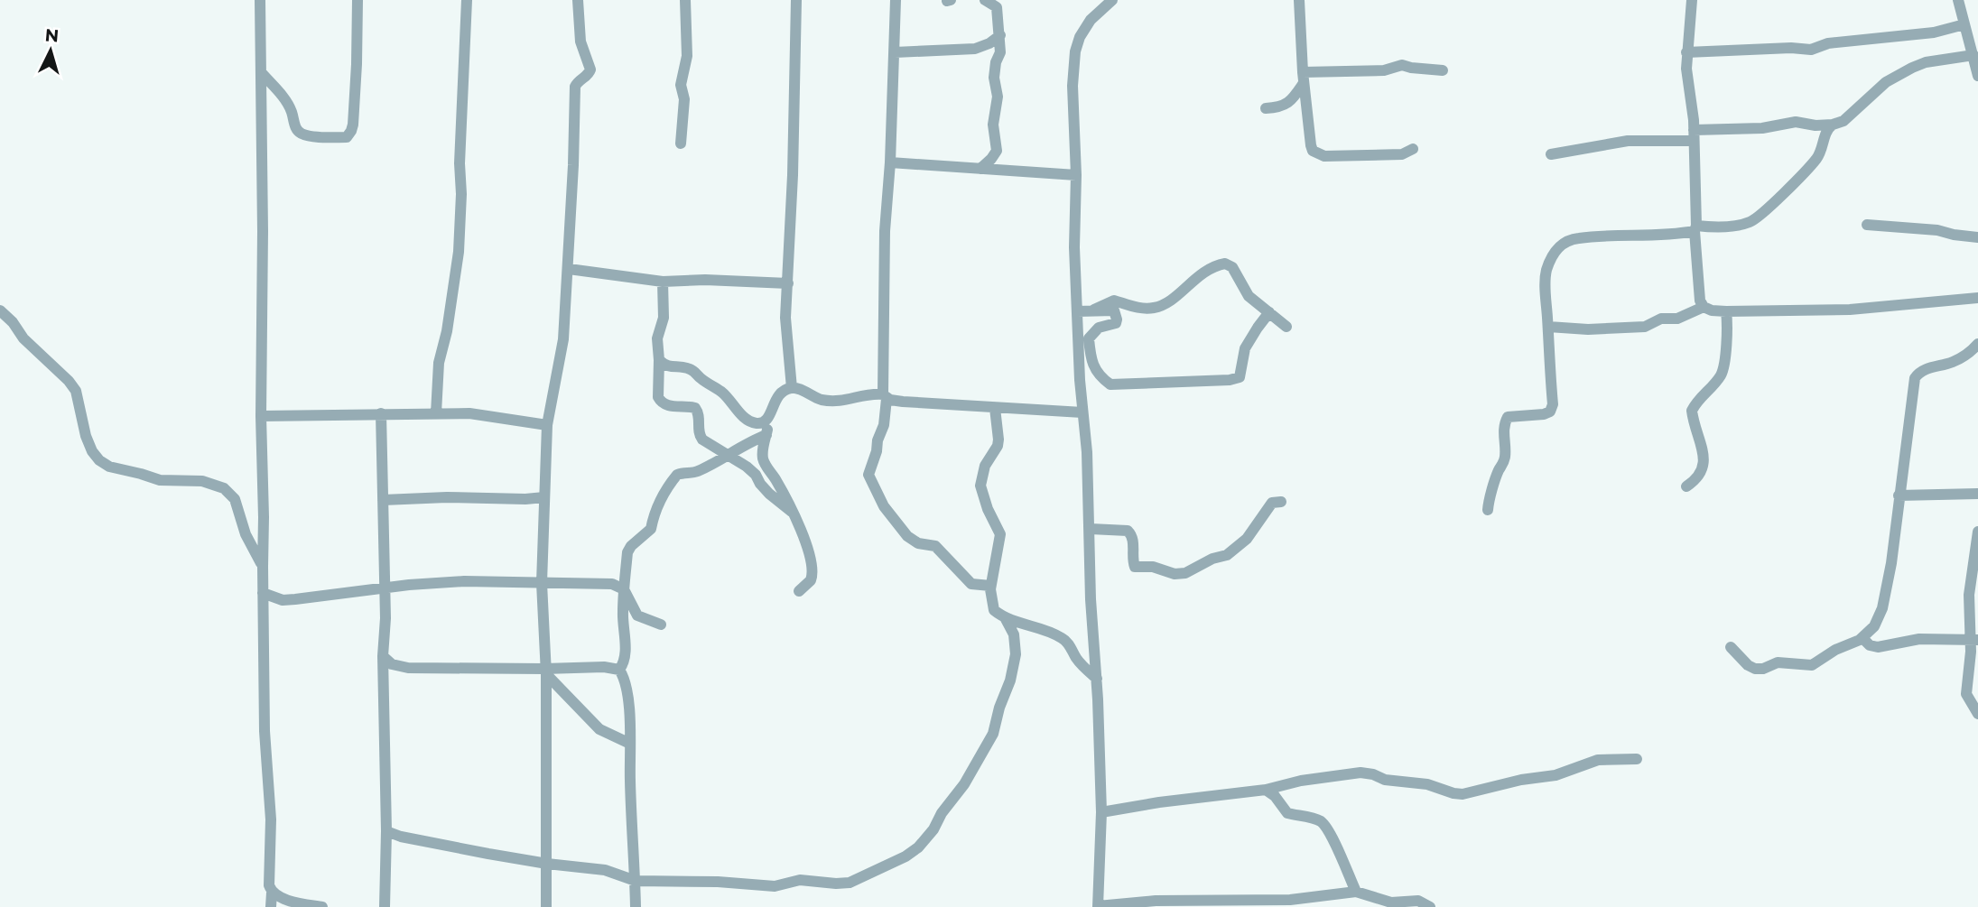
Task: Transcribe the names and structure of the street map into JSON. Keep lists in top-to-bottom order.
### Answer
{
  "north": "top"
}
